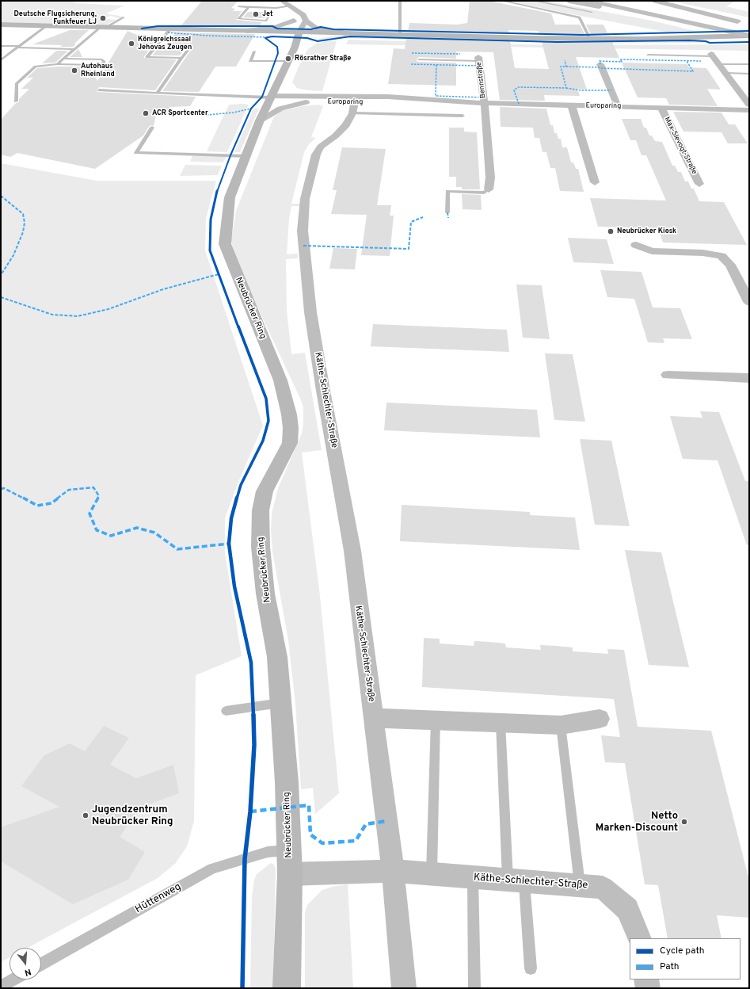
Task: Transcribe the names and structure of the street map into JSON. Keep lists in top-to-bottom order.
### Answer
{
  "streets": {
    "main road": ["Neubrücker Ring"],
    "street": [
      "Bennstraße",
      "Europaring",
      "Max-Slevogt-Straße",
      "Käthe-Schlechter-Straße"
    ],
    "lane": ["Hüttenweg"]
  },
  "crossings": [
    ["Bennstraße", "Europaring"],
    ["Europaring", "Max-Slevogt-Straße"],
    ["Europaring", "Neubrücker Ring"],
    ["Europaring", "Käthe-Schlechter-Straße"],
    ["Neubrücker Ring", "Käthe-Schlechter-Straße"],
    ["Neubrücker Ring", "Hüttenweg"]
  ],
  "places": [
    "Jet",
    "Deutsche Flugsicherung, Funkfeuer LJ",
    "Königreichssaal Jehovas Zeugen",
    "Rösrather Straße",
    "Autohaus Rheinland",
    "ACR Sportcenter",
    "Neubrücker Kiosk",
    "Jugendzentrum Neubrücker Ring",
    "Netto Marken-Discount"
  ],
  "legend": ["Cycle path", "Path"],
  "north": "bottom"
}
